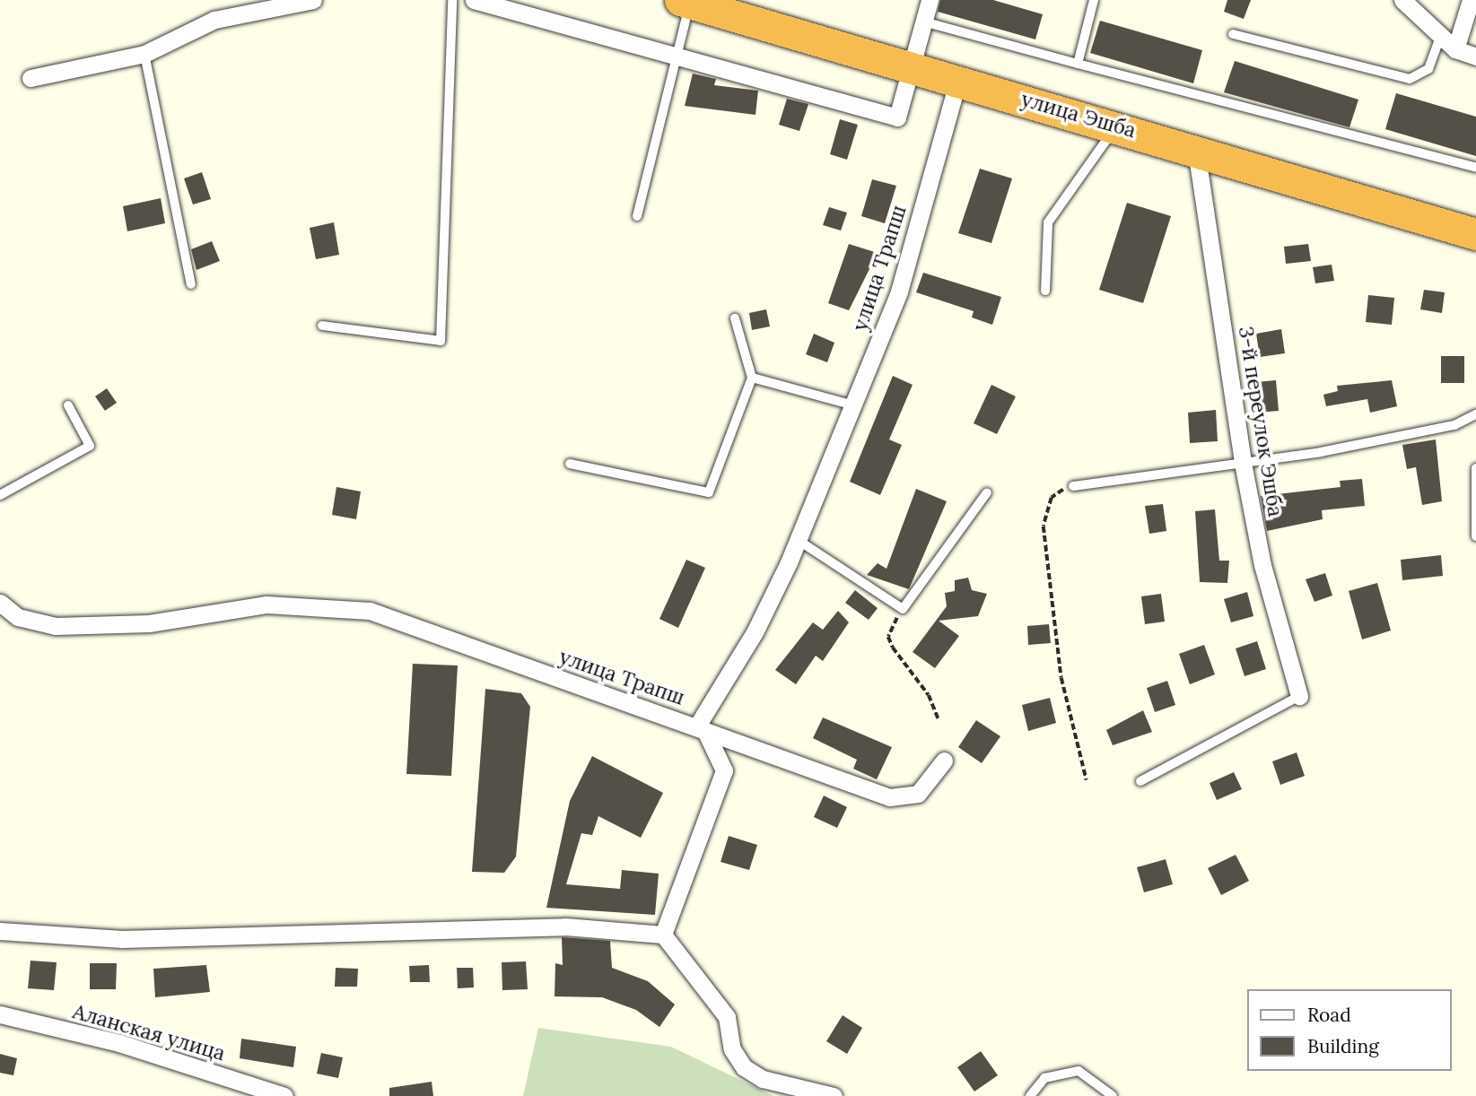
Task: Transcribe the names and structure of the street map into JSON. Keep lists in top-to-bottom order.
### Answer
{
  "streets": {
    "highway": ["улица Эшба"],
    "street": ["улица Трапш", "3-й переулок Эшба", "Аланская улица"]
  },
  "crossings": [
    ["улица Эшба", "улица Трапш"],
    ["улица Эшба", "3-й переулок Эшба"]
  ],
  "legend": ["Road", "Building"]
}
